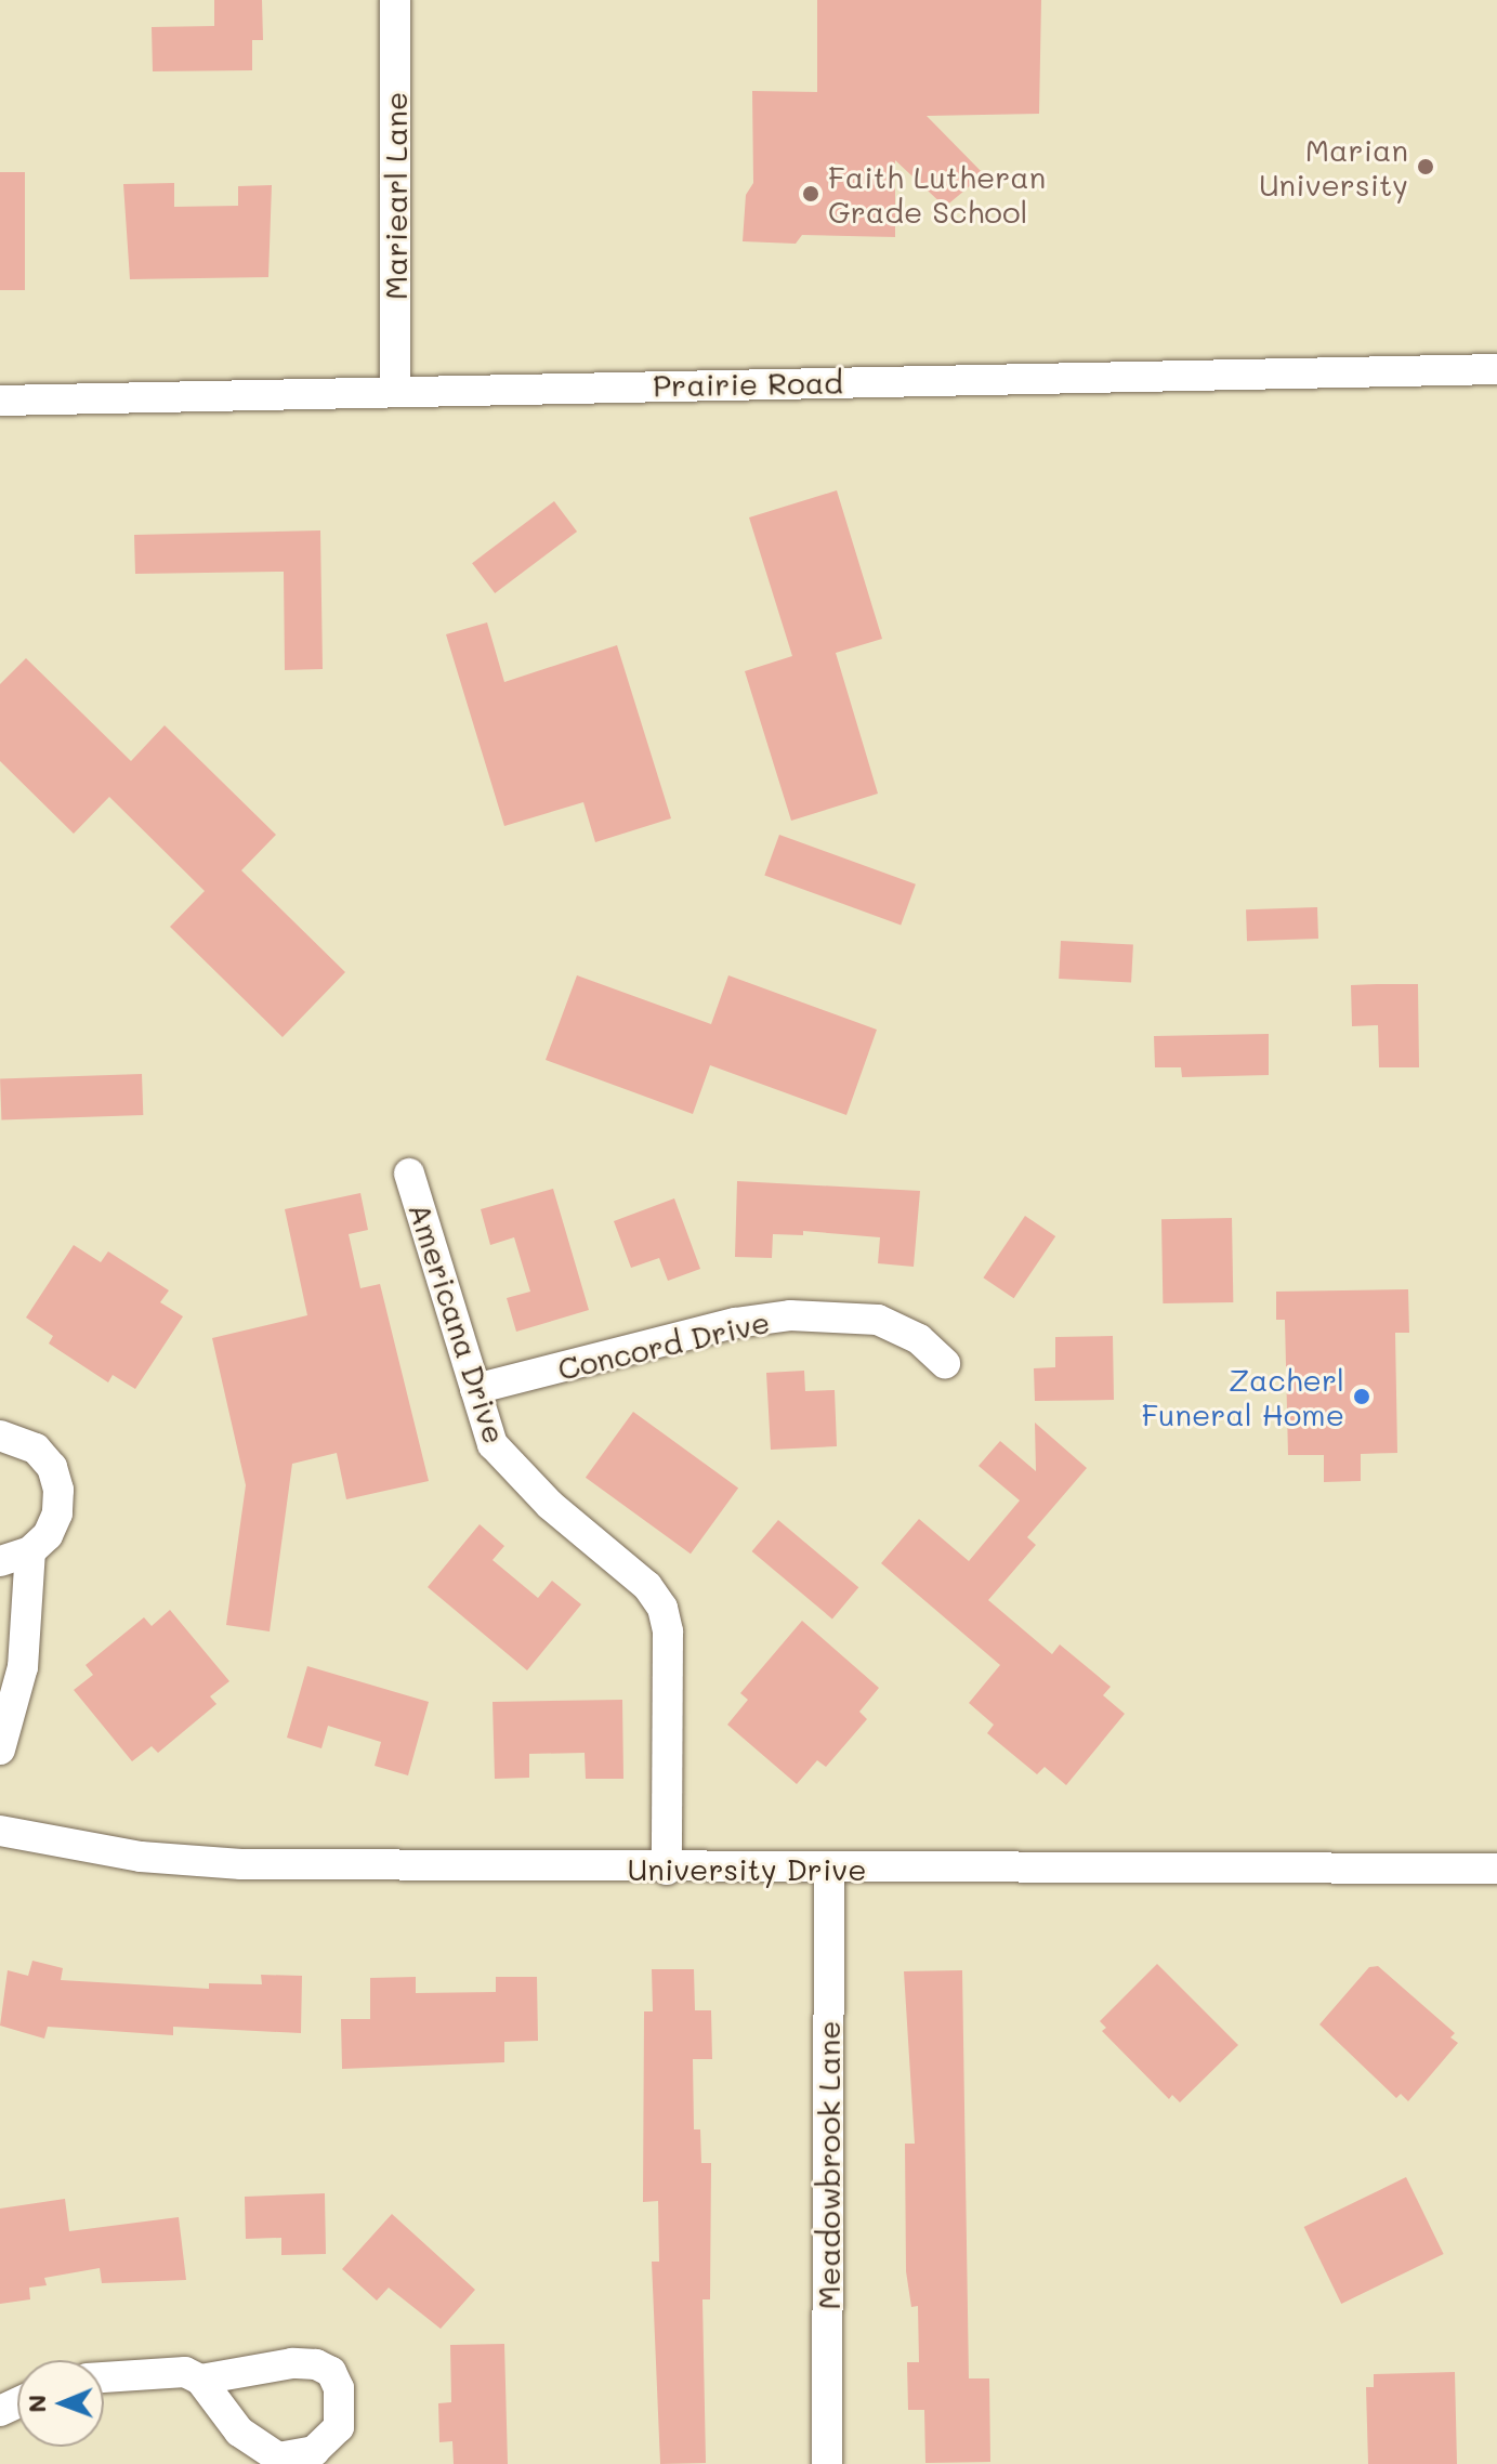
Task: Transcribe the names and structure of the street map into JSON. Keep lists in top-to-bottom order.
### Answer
{
  "streets": {
    "street": [
      "Mariearl Lane",
      "Prairie Road",
      "Americana Drive",
      "Concord Drive",
      "University Drive",
      "Meadowbrook Lane"
    ]
  },
  "crossings": [
    ["Mariearl Lane", "Prairie Road"],
    ["Americana Drive", "Concord Drive"],
    ["Americana Drive", "University Drive"],
    ["University Drive", "Meadowbrook Lane"]
  ],
  "places": ["Marian University", "Faith Lutheran Grade School", "Zacherl Funeral Home"],
  "north": "left"
}
